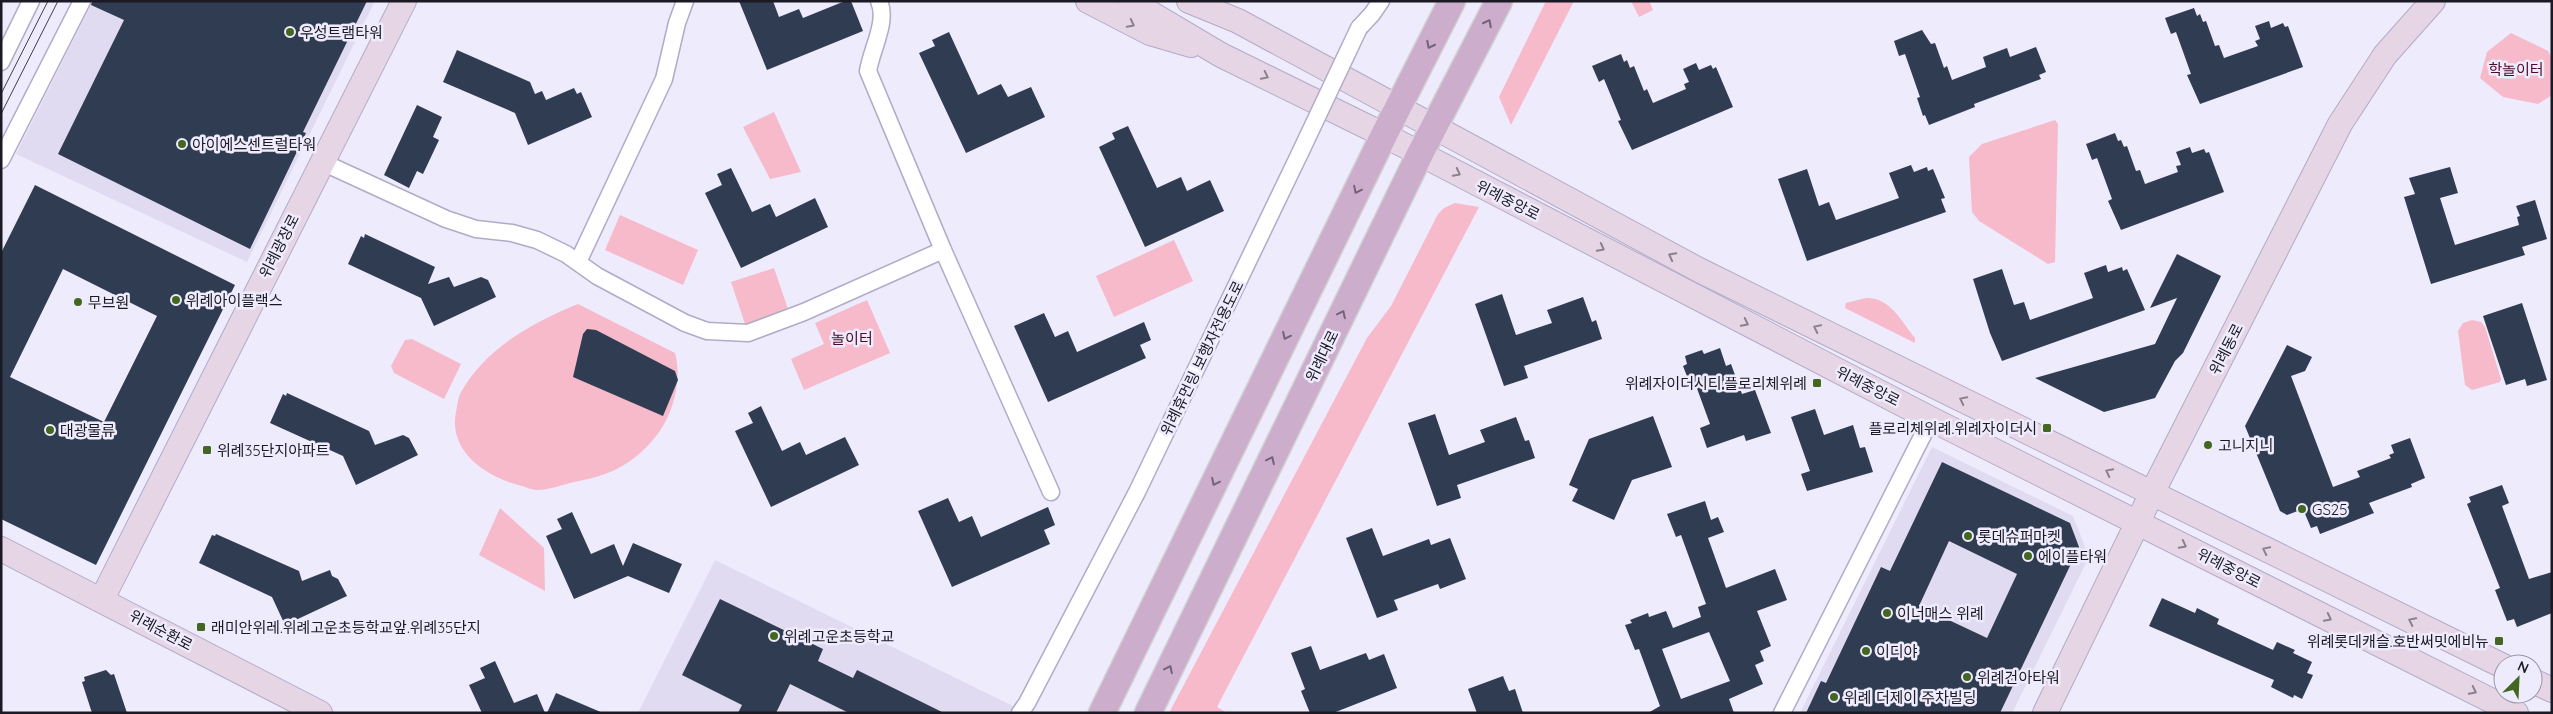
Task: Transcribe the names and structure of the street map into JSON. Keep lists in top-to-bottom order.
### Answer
{
  "streets": {
    "main road": [
      "위례중앙로",
      "위례광장로",
      "위례동로",
      "위례대로",
      "위례순환로"
    ],
    "street": ["위례휴먼링 보행자전용도로"]
  },
  "crossings": [
    ["위례중앙로", "위례동로"],
    ["위례중앙로", "위례대로"],
    ["위례광장로", "위례순환로"]
  ],
  "parks": ["학놀이터", "놀이터"],
  "places": {
    "other": [
      "우성트램타워",
      "아이에스센트럴타워",
      "위례아이플랙스",
      "무브원",
      "대광물류",
      "고니지니",
      "GS25",
      "롯데슈퍼마켓",
      "에이플타워",
      "이너매스 위례",
      "위례고운초등학교",
      "이디야",
      "위례건아타워",
      "위례 더제이 주차빌딩"
    ],
    "transit": [
      "위례자이더시티.플로리체위례",
      "플로리체위례.위례자이더시",
      "위례35단지아파트",
      "래미안위레.위례고운초등학교앞.위례35단지",
      "위례롯데캐슬.호반써밋에비뉴"
    ]
  },
  "north": "top right"
}
